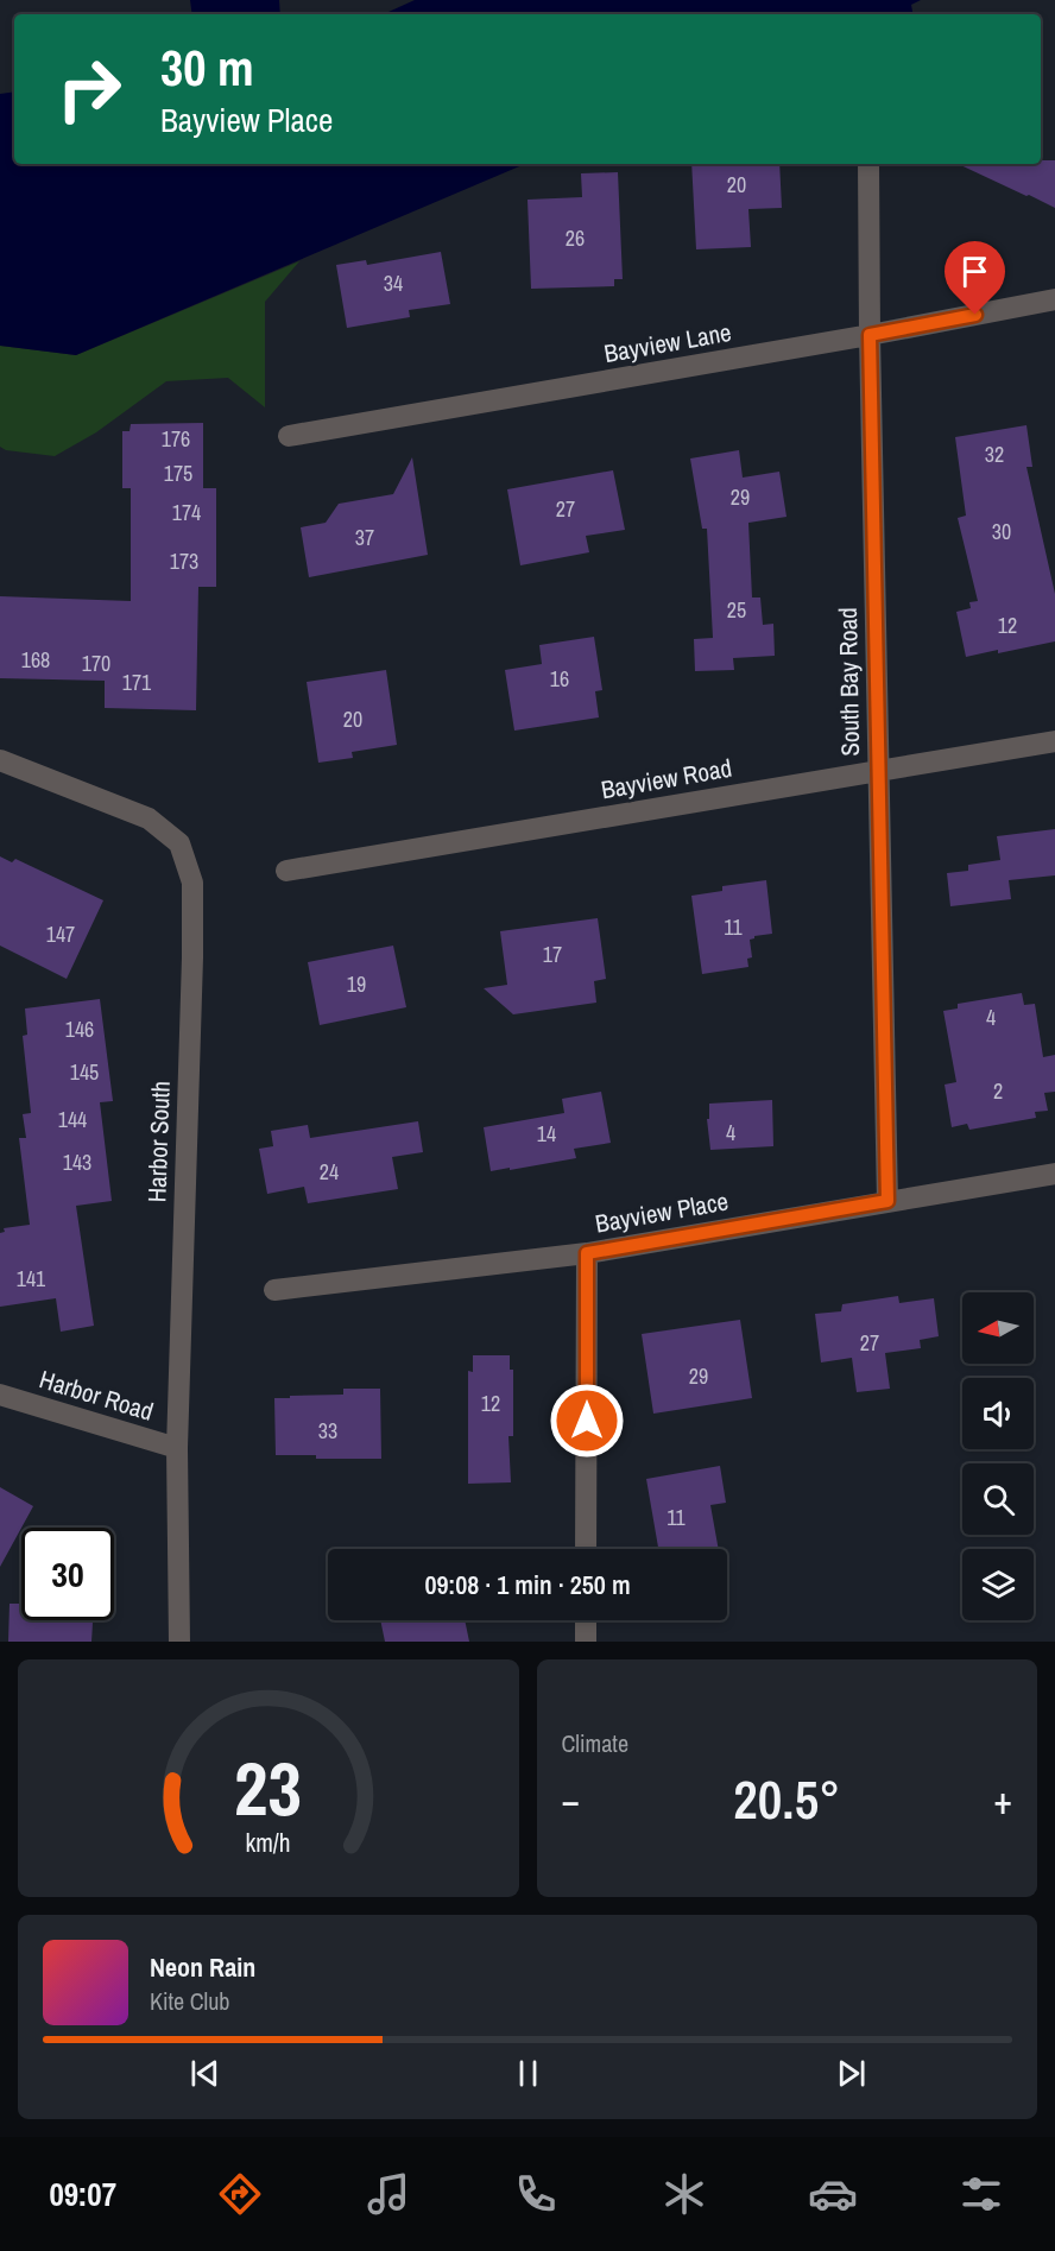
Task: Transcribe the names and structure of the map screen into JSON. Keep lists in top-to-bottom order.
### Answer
{
  "streets": {
    "street": [
      "Bayview Lane",
      "South Bay Road",
      "Bayview Road",
      "Harbor South",
      "Bayview Place",
      "Harbor Road"
    ]
  },
  "crossings": [
    ["Bayview Lane", "South Bay Road"],
    ["South Bay Road", "Bayview Road"],
    ["South Bay Road", "Bayview Place"],
    ["Harbor South", "Harbor Road"]
  ],
  "house_numbers": [
    "20",
    "26",
    "34",
    "176",
    "32",
    "175",
    "29",
    "27",
    "174",
    "30",
    "37",
    "173",
    "25",
    "12",
    "168",
    "170",
    "16",
    "171",
    "20",
    "11",
    "147",
    "17",
    "19",
    "4",
    "146",
    "145",
    "2",
    "144",
    "4",
    "14",
    "143",
    "24",
    "141",
    "27",
    "29",
    "12",
    "33",
    "11"
  ],
  "north": "left",
  "page": {
    "turn": ["30 m", "Bayview Place"],
    "limit": "30",
    "trip": "09:08 · 1 min · 250 m",
    "tile": "Climate",
    "heat": ["−", "20.5°", "+"],
    "song": ["Neon Rain", "Kite Club"],
    "tabs": "09:07",
    "gauge": ["23", "km/h"]
  }
}
